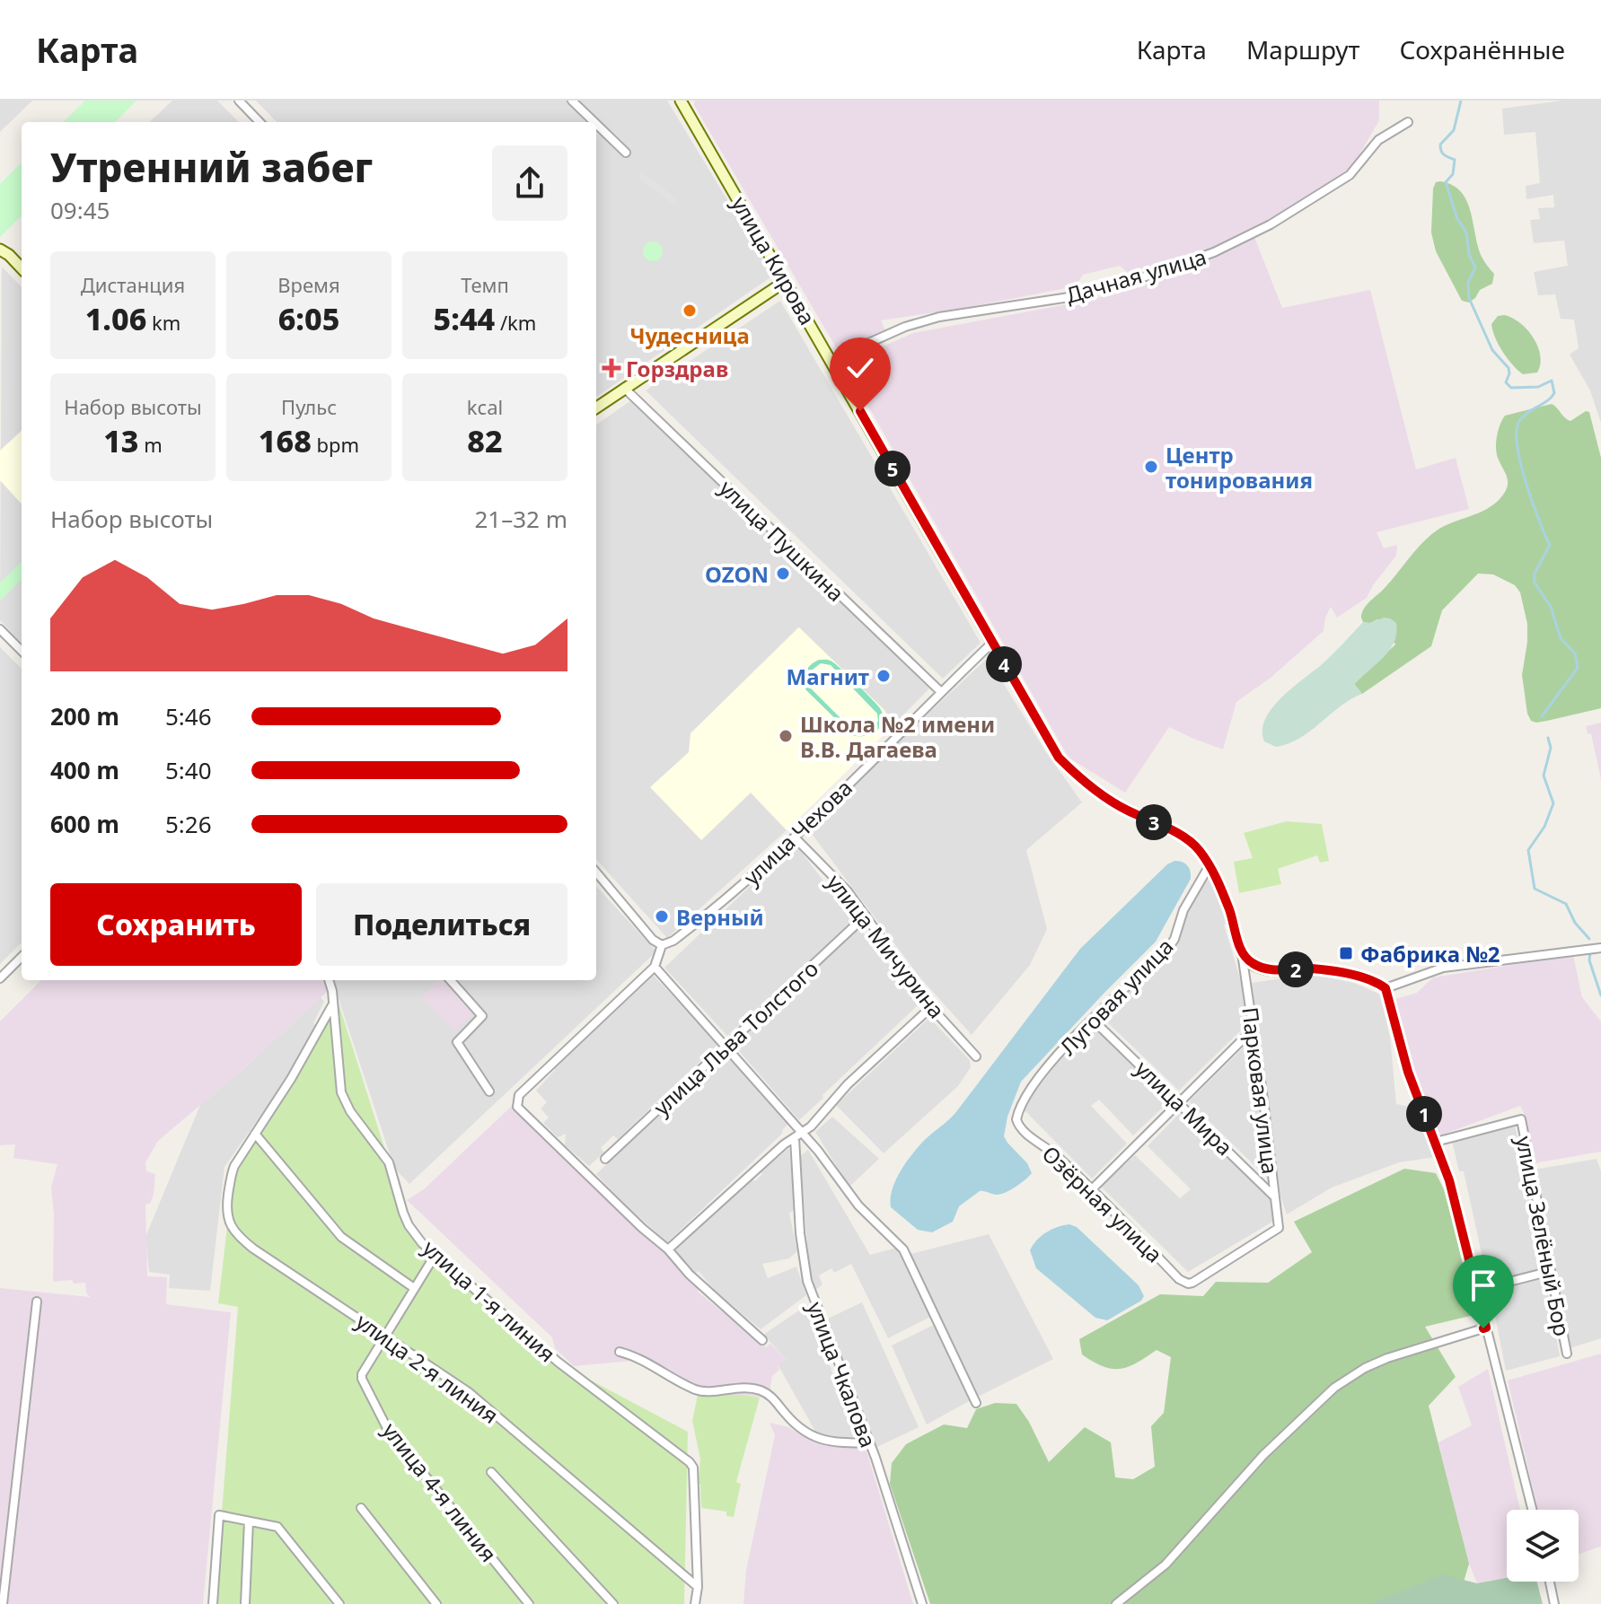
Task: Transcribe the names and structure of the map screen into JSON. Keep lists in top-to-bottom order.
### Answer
{
  "streets": {
    "street": [
      "улица Кирова",
      "Дачная улица",
      "улица Пушкина",
      "улица Чехова",
      "улица Мичурина",
      "Луговая улица",
      "улица Льва Толстого",
      "Парковая улица",
      "улица Мира",
      "Озёрная улица",
      "улица Зелёный Бор",
      "улица 1-я линия",
      "улица 2-я линия",
      "улица Чкалова",
      "улица 4-я линия"
    ]
  },
  "crossings": [
    ["улица Кирова", "Дачная улица"],
    ["улица Кирова", "улица Чехова"],
    ["улица Кирова", "Парковая улица"],
    ["улица Пушкина", "улица Чехова"],
    ["улица Чехова", "улица Мичурина"],
    ["улица Мичурина", "улица Льва Толстого"],
    ["Луговая улица", "Парковая улица"],
    ["Луговая улица", "улица Мира"],
    ["Луговая улица", "Озёрная улица"],
    ["Парковая улица", "улица Мира"],
    ["Парковая улица", "Озёрная улица"],
    ["улица 1-я линия", "улица 2-я линия"],
    ["улица 2-я линия", "улица 4-я линия"]
  ],
  "places": {
    "other": [
      "Чудесница",
      "Центр тонирования",
      "OZON",
      "Магнит",
      "Школа №2 имени В.В. Дагаева",
      "Верный"
    ],
    "health": ["Горздрав"],
    "transit": ["Фабрика №2"]
  },
  "page": {
    "header": "Карта",
    "nav": ["Карта", "Маршрут", "Сохранённые"],
    "heading": ["Утренний забег", "09:45"],
    "stats": [
      ["Дистанция", "1.06 km"],
      ["Время", "6:05"],
      ["Темп", "5:44 /km"],
      ["Набор высоты", "13 m"],
      ["Пульс", "168 bpm"],
      ["kcal", "82"]
    ],
    "pins": [
      "5",
      "4",
      "3",
      "2",
      "1"
    ],
    "chart": ["Набор высоты", "21–32 m"],
    "list": [
      {
        "name": "200 m",
        "note": "5:46"
      },
      {
        "name": "400 m",
        "note": "5:40"
      },
      {
        "name": "600 m",
        "note": "5:26"
      }
    ],
    "buttons": ["Сохранить", "Поделиться"]
  }
}
